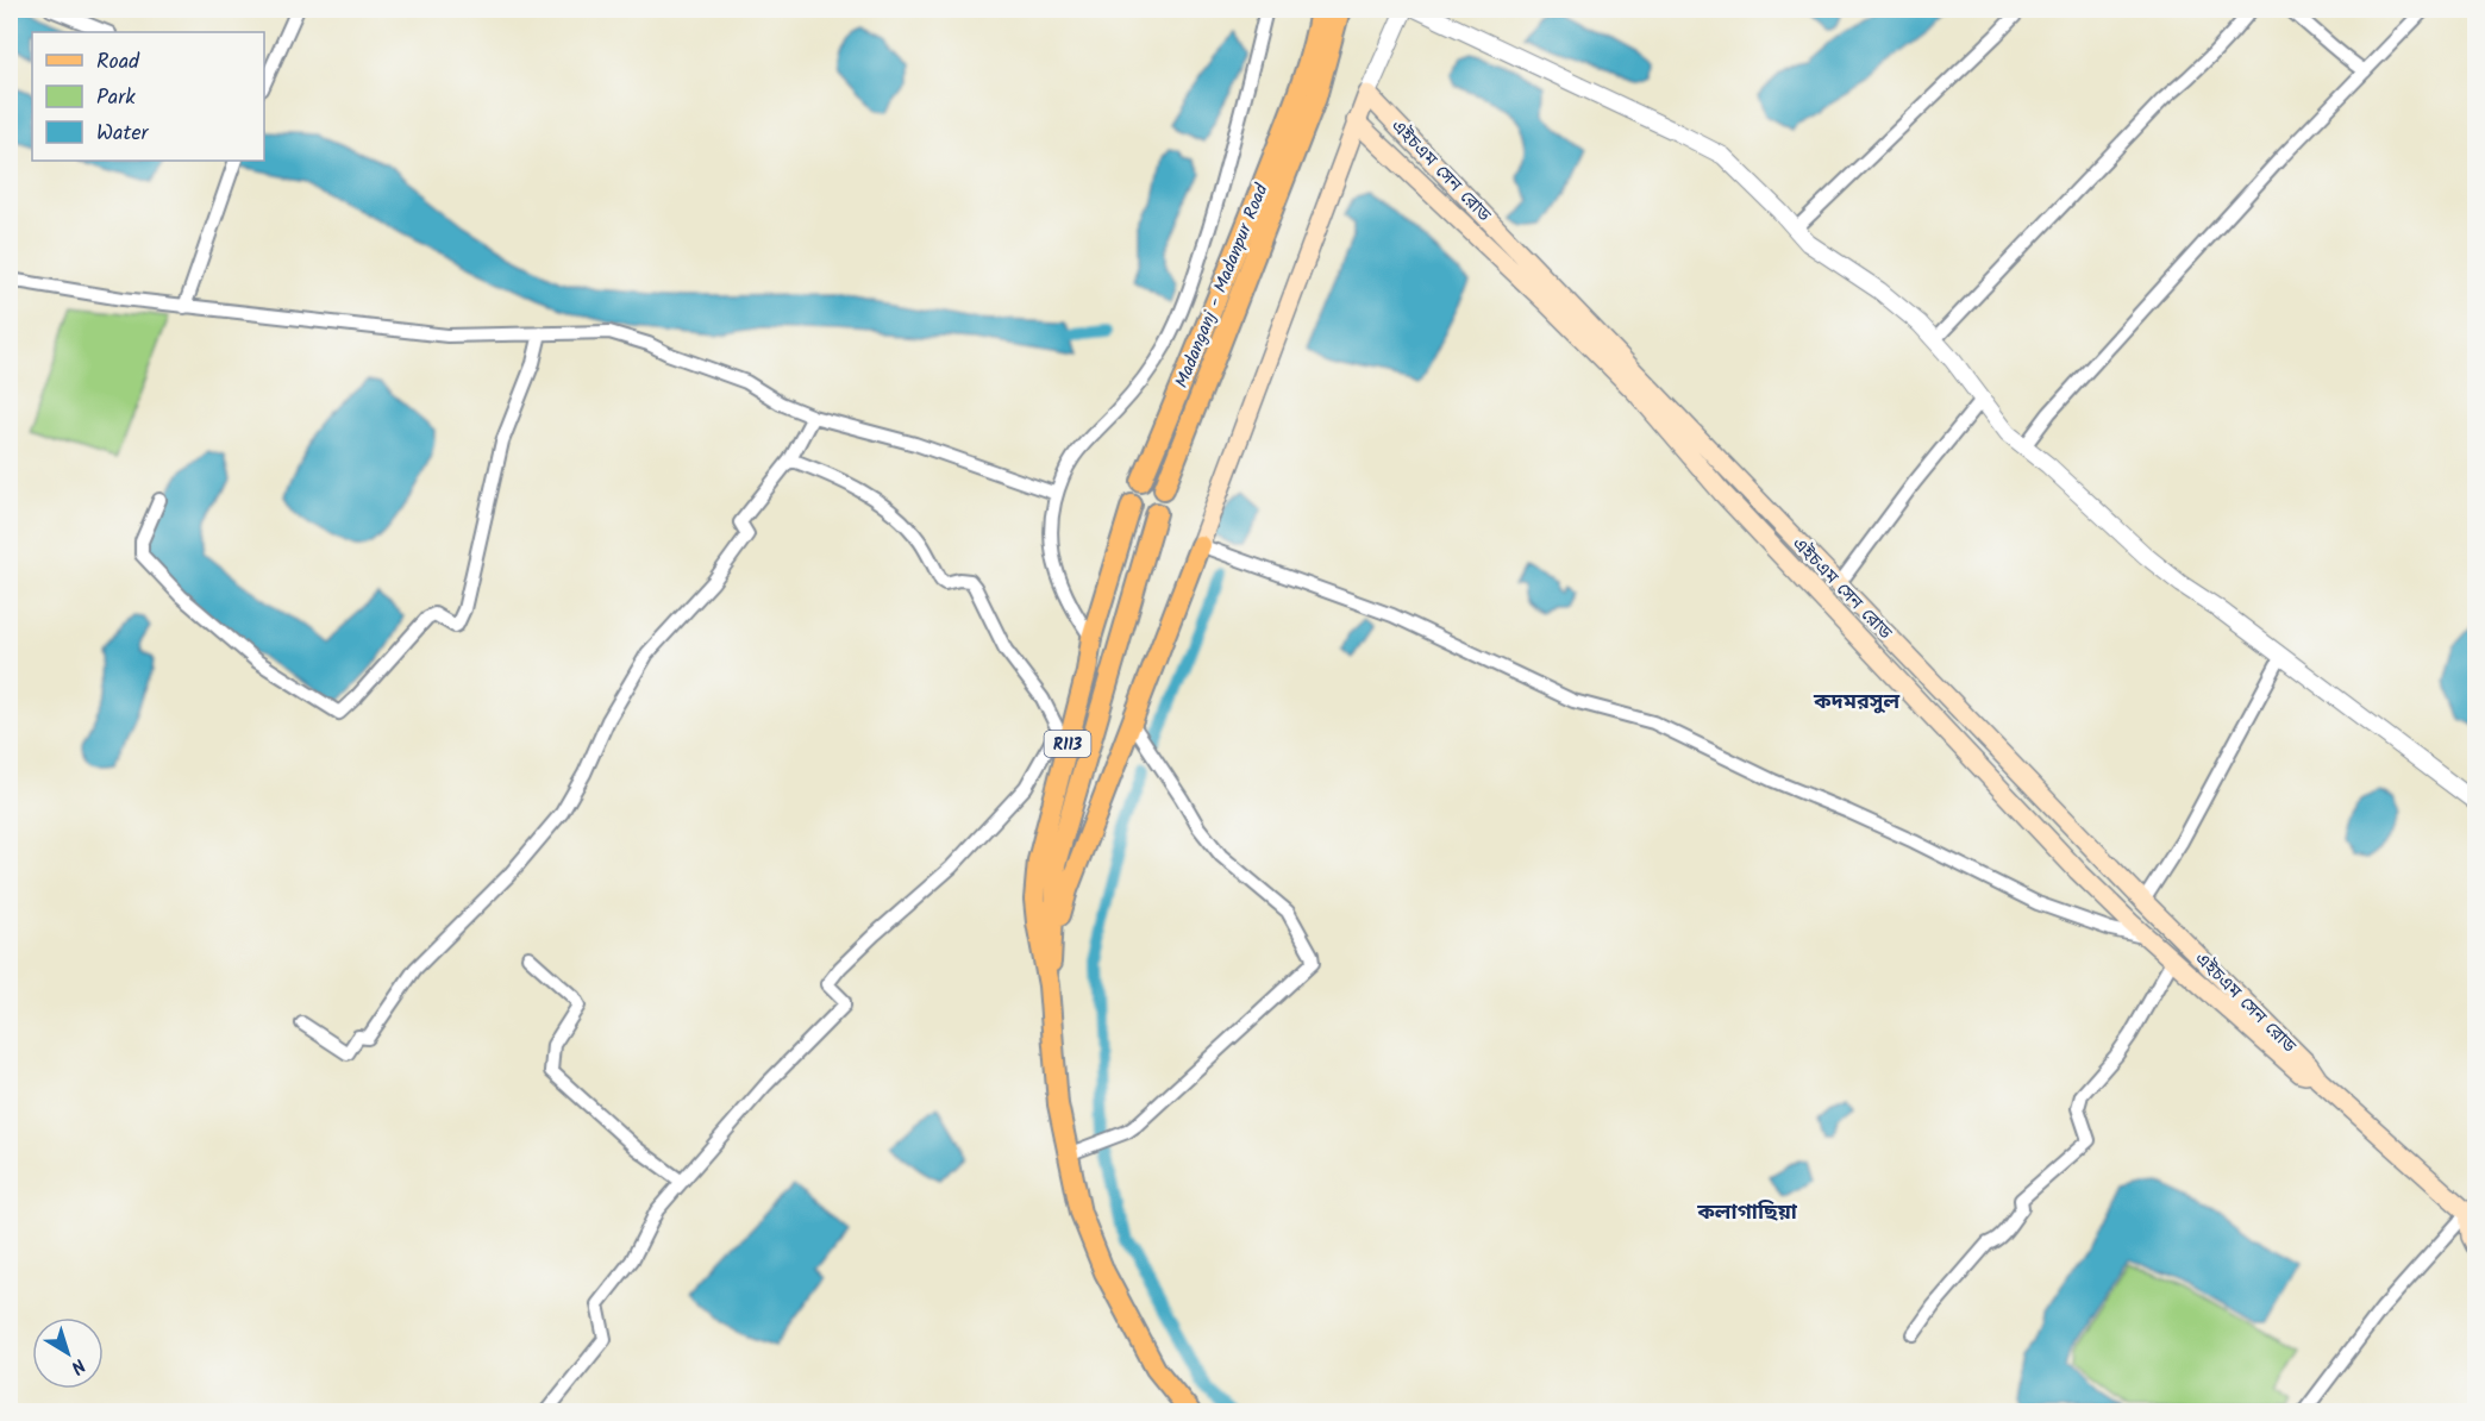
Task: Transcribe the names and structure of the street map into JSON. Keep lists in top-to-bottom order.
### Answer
{
  "streets": {
    "main road": ["এইচএম সেন রোড", "Madanganj - Madanpur Road", "R113"]
  },
  "districts": ["কদমরসুল", "কলাগাছিয়া"],
  "legend": ["Road", "Park", "Water"],
  "north": "bottom right"
}
